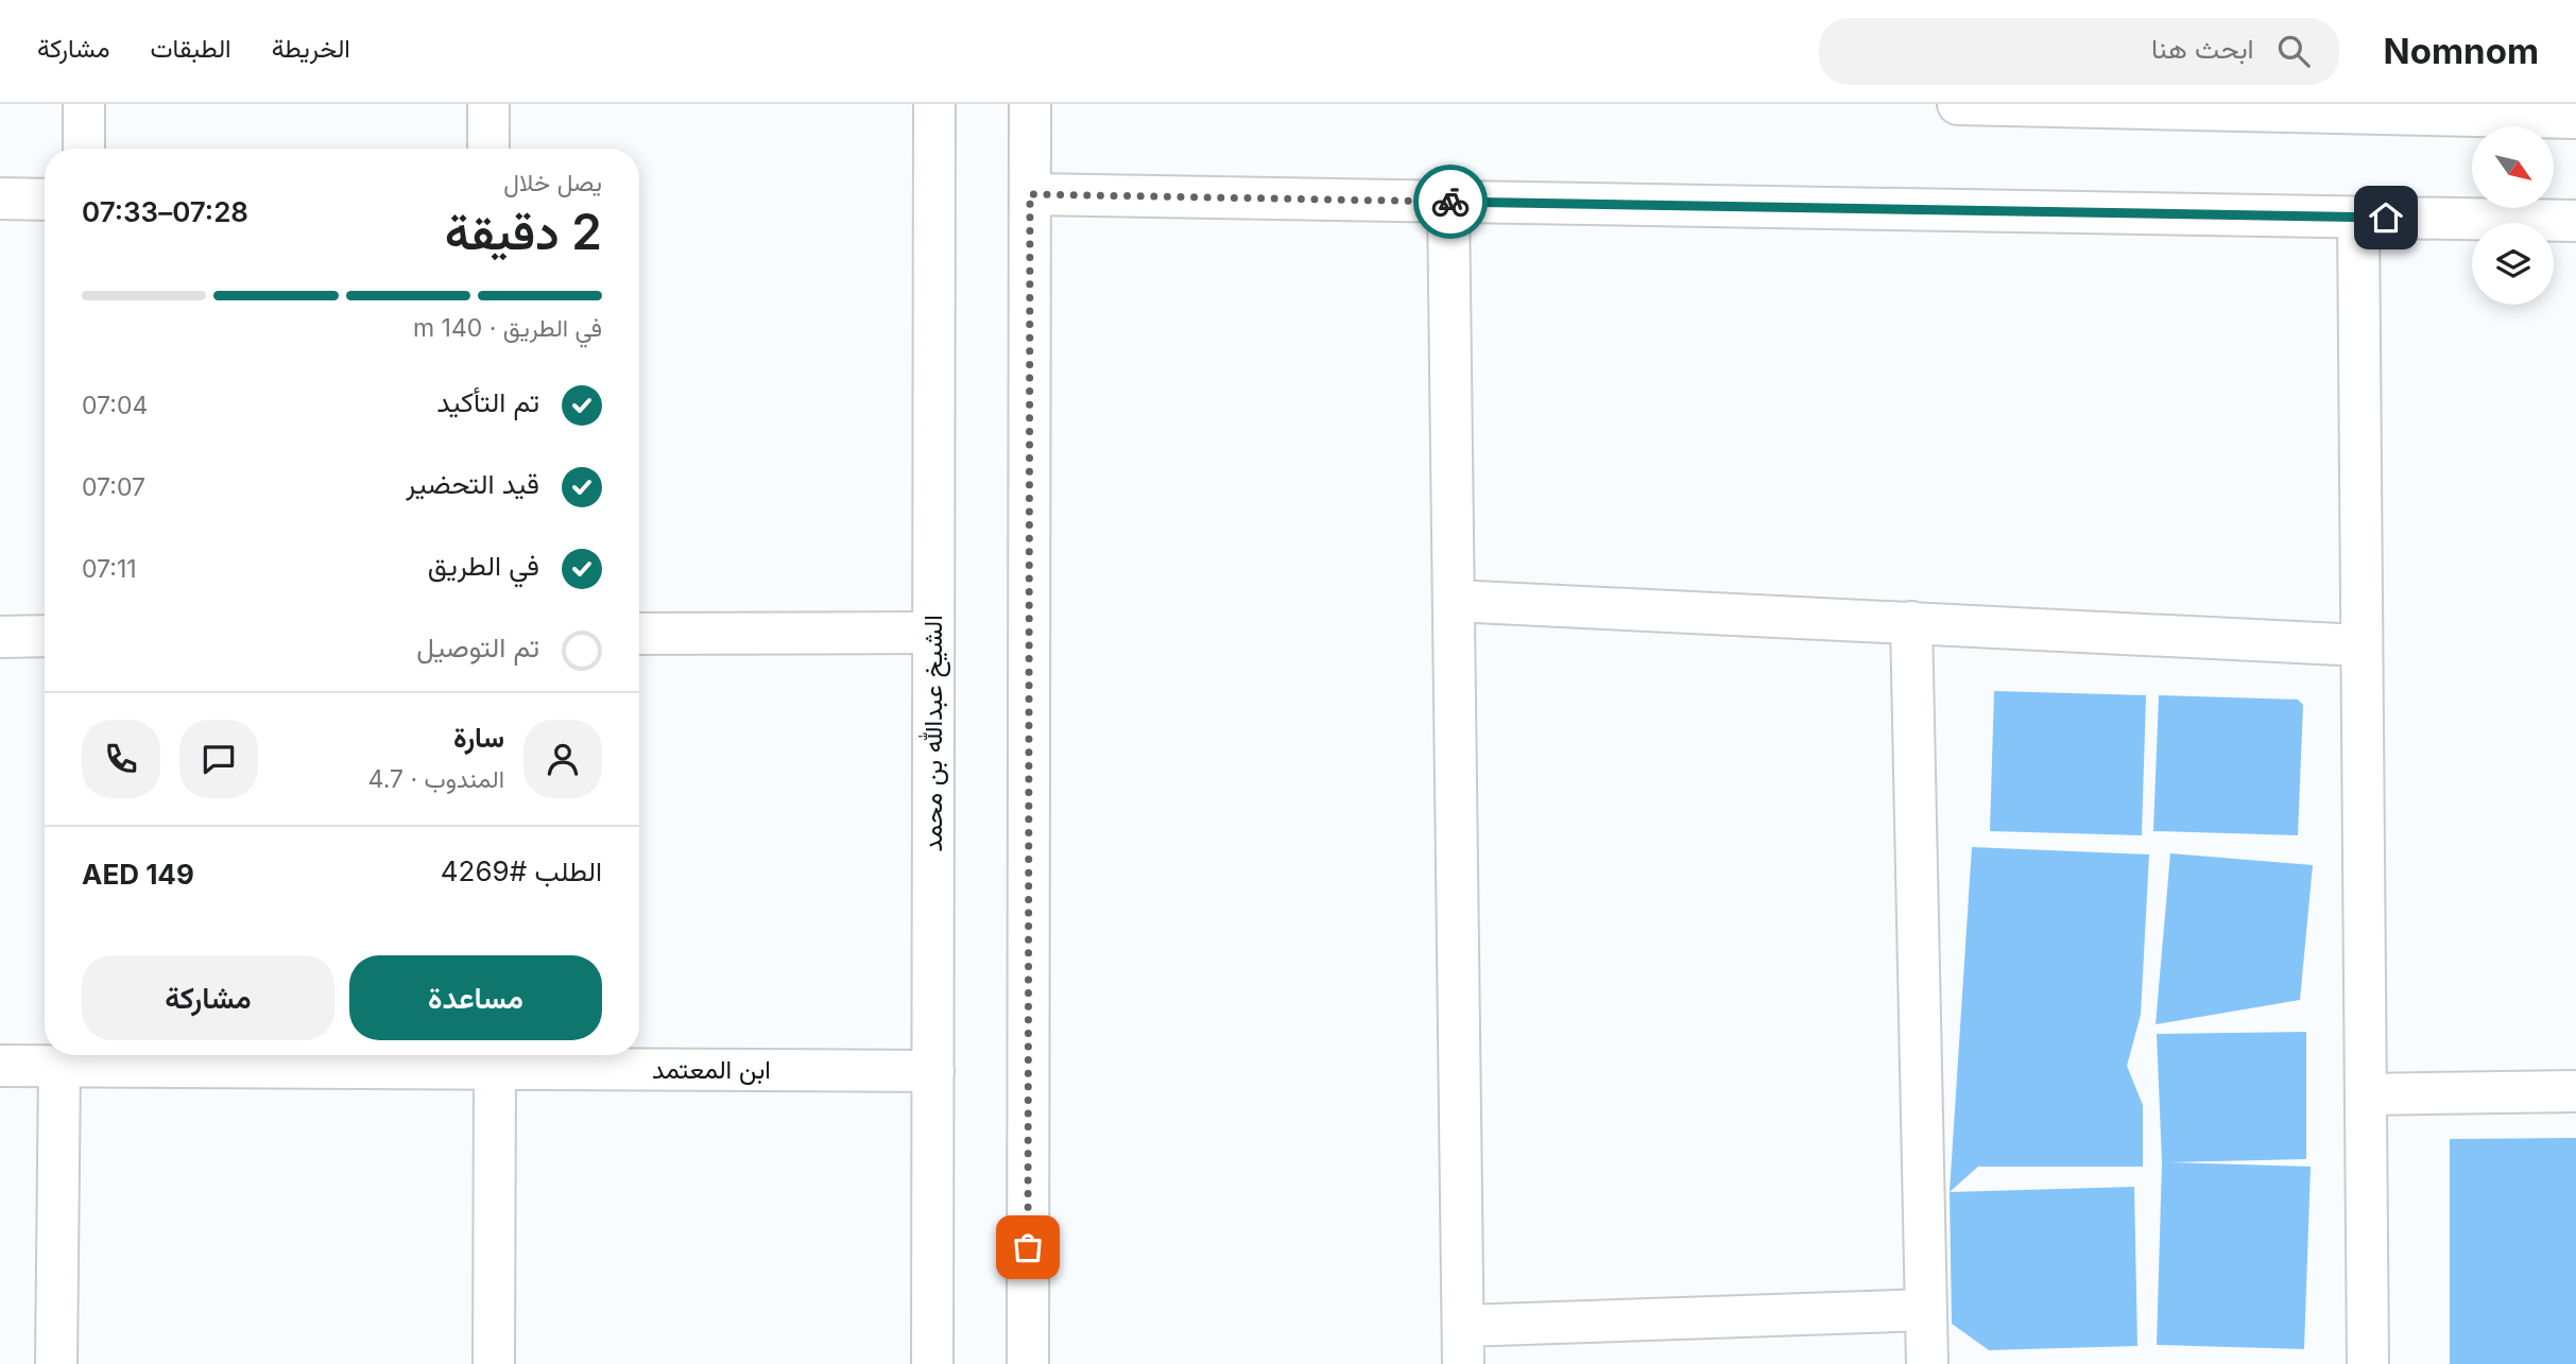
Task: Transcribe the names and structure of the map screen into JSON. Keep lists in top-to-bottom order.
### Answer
{
  "streets": {
    "street": ["الشيخ عبدالله بن محمد", "ابن المعتمد"]
  },
  "crossings": [
    ["الشيخ عبدالله بن محمد", "ابن المعتمد"]
  ],
  "north": "bottom right",
  "page": {
    "header": "Nomnom",
    "search": "ابحث هنا",
    "nav": ["الخريطة", "الطبقات", "مشاركة"],
    "heading": ["2 دقيقة", "يصل خلال", "07:28–07:33"],
    "panel": [
      "سارة",
      "المندوب · 4.7",
      "الطلب #4269",
      "AED 149"
    ],
    "bar": "في الطريق · 140 m",
    "list": [
      ["تم التأكيد", "07:04"],
      ["قيد التحضير", "07:07"],
      ["في الطريق", "07:11"],
      "تم التوصيل"
    ],
    "buttons": ["مساعدة", "مشاركة"]
  }
}
